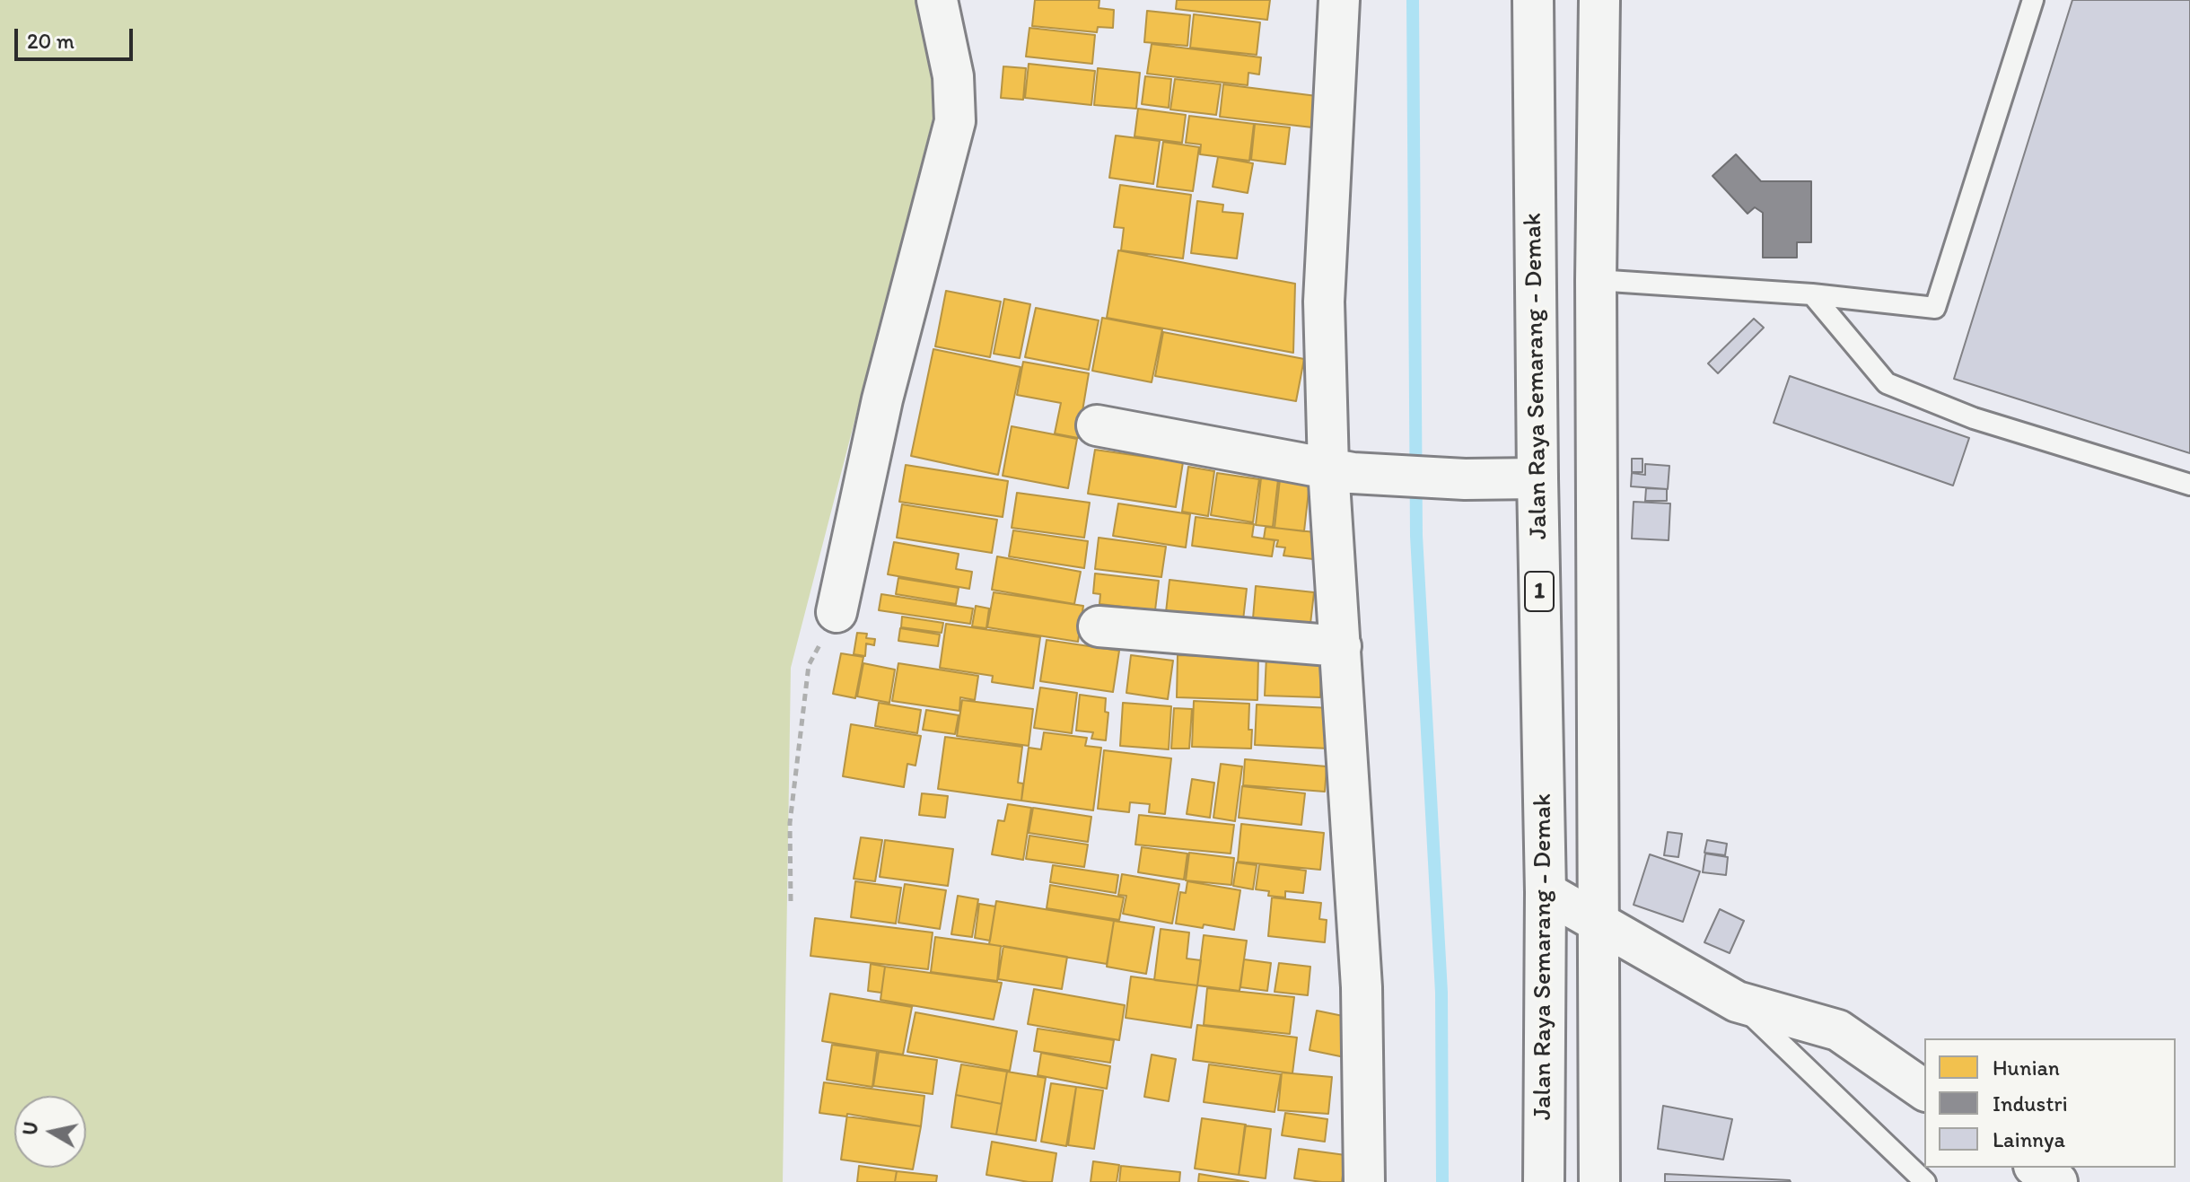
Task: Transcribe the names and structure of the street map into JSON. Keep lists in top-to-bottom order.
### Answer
{
  "streets": {
    "main road": ["Jalan Raya Semarang - Demak", "1"]
  },
  "legend": ["Hunian", "Industri", "Lainnya"],
  "scale_bar": "20 m",
  "north": "left"
}
